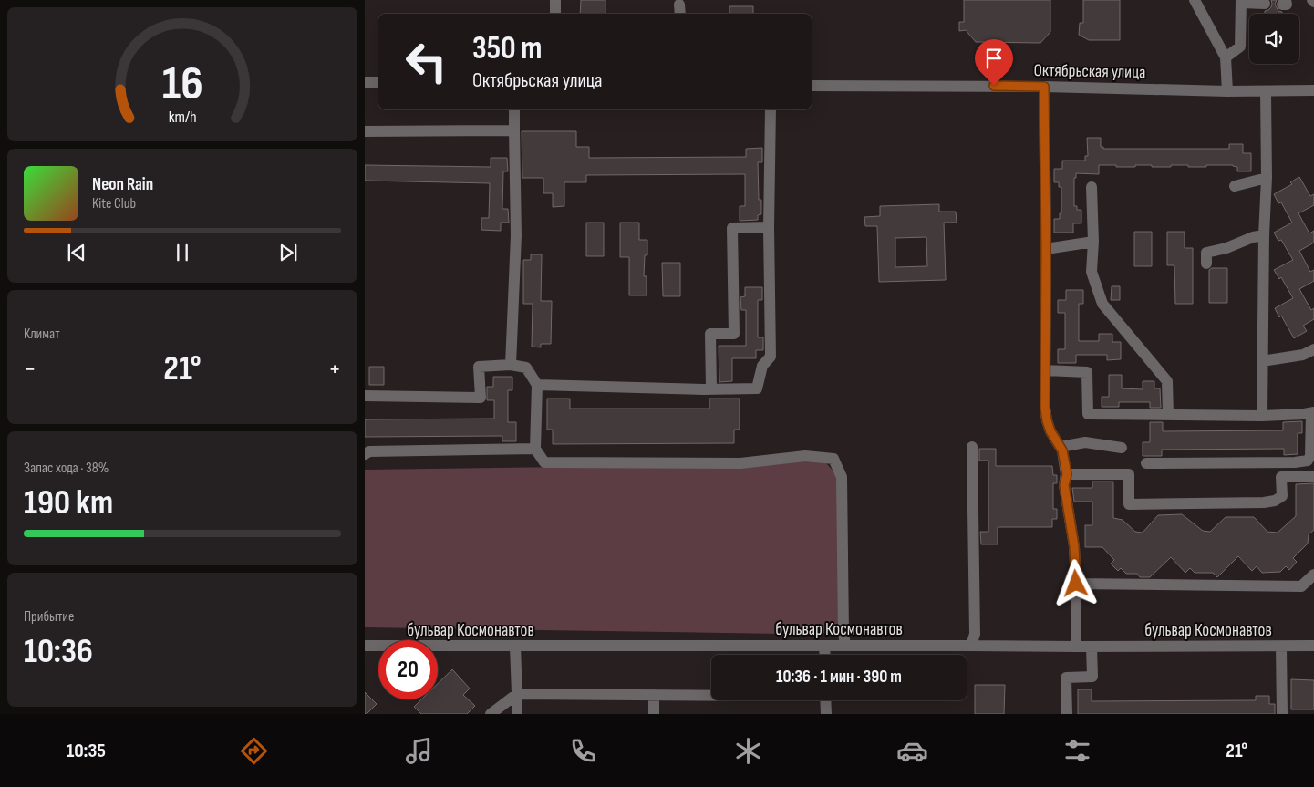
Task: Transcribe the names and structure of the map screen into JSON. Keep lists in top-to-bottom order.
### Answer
{
  "streets": {
    "street": ["Октябрьская улица", "бульвар Космонавтов"]
  },
  "page": {
    "turn": ["350 m", "Октябрьская улица"],
    "song": ["Neon Rain", "Kite Club"],
    "tile": [
      "Климат",
      ["Запас хода · 38%", "190 km"],
      ["Прибытие", "10:36"]
    ],
    "heat": ["−", "21°", "+"],
    "limit": "20",
    "trip": "10:36 · 1 мин · 390 m",
    "tabs": ["10:35", "21°"],
    "gauge": ["16", "km/h"]
  }
}
